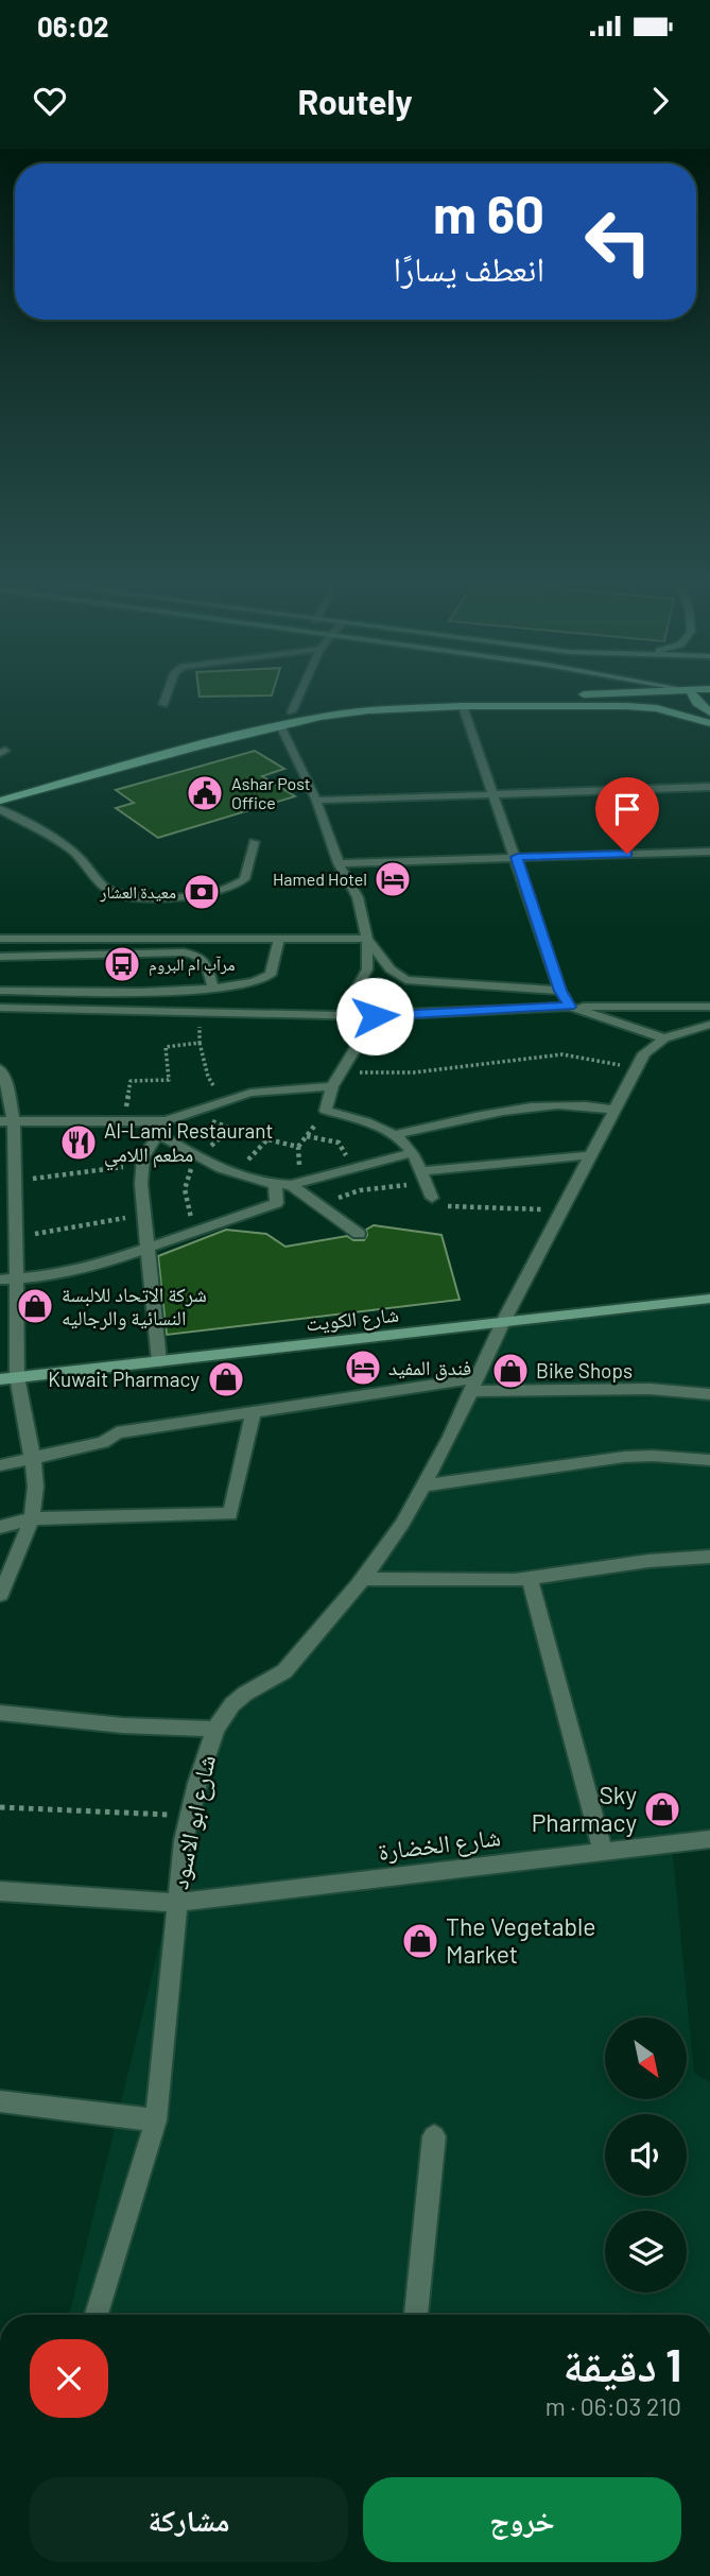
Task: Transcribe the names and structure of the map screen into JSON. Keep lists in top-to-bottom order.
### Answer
{
  "streets": {
    "main road": ["شارع الكويت"],
    "street": ["شارع ابو الاسود", "شارع الخضارة"]
  },
  "crossings": [
    ["شارع الكويت", "شارع ابو الاسود"],
    ["شارع ابو الاسود", "شارع الخضارة"]
  ],
  "places": {
    "public building": ["Ashar Post Office"],
    "hotel": ["Hamed Hotel", "فندق المفيد"],
    "bank": ["معيدة العشار"],
    "bus stop": ["مرآب ام البروم"],
    "restaurant": ["Al-Lami Restaurant مطعم اللامي"],
    "shop": [
      "شركة الاتحاد للالبسة النسائية والرجاليه",
      "Bike Shops",
      "Kuwait Pharmacy",
      "Sky Pharmacy",
      "The Vegetable Market"
    ]
  },
  "north": "bottom right",
  "page": {
    "status": "06:02",
    "header": "Routely",
    "turn": ["60 m", "انعطف يسارًا"],
    "heading": ["1 دقيقة", "210 m · 06:03"],
    "buttons": ["خروج", "مشاركة"]
  }
}
